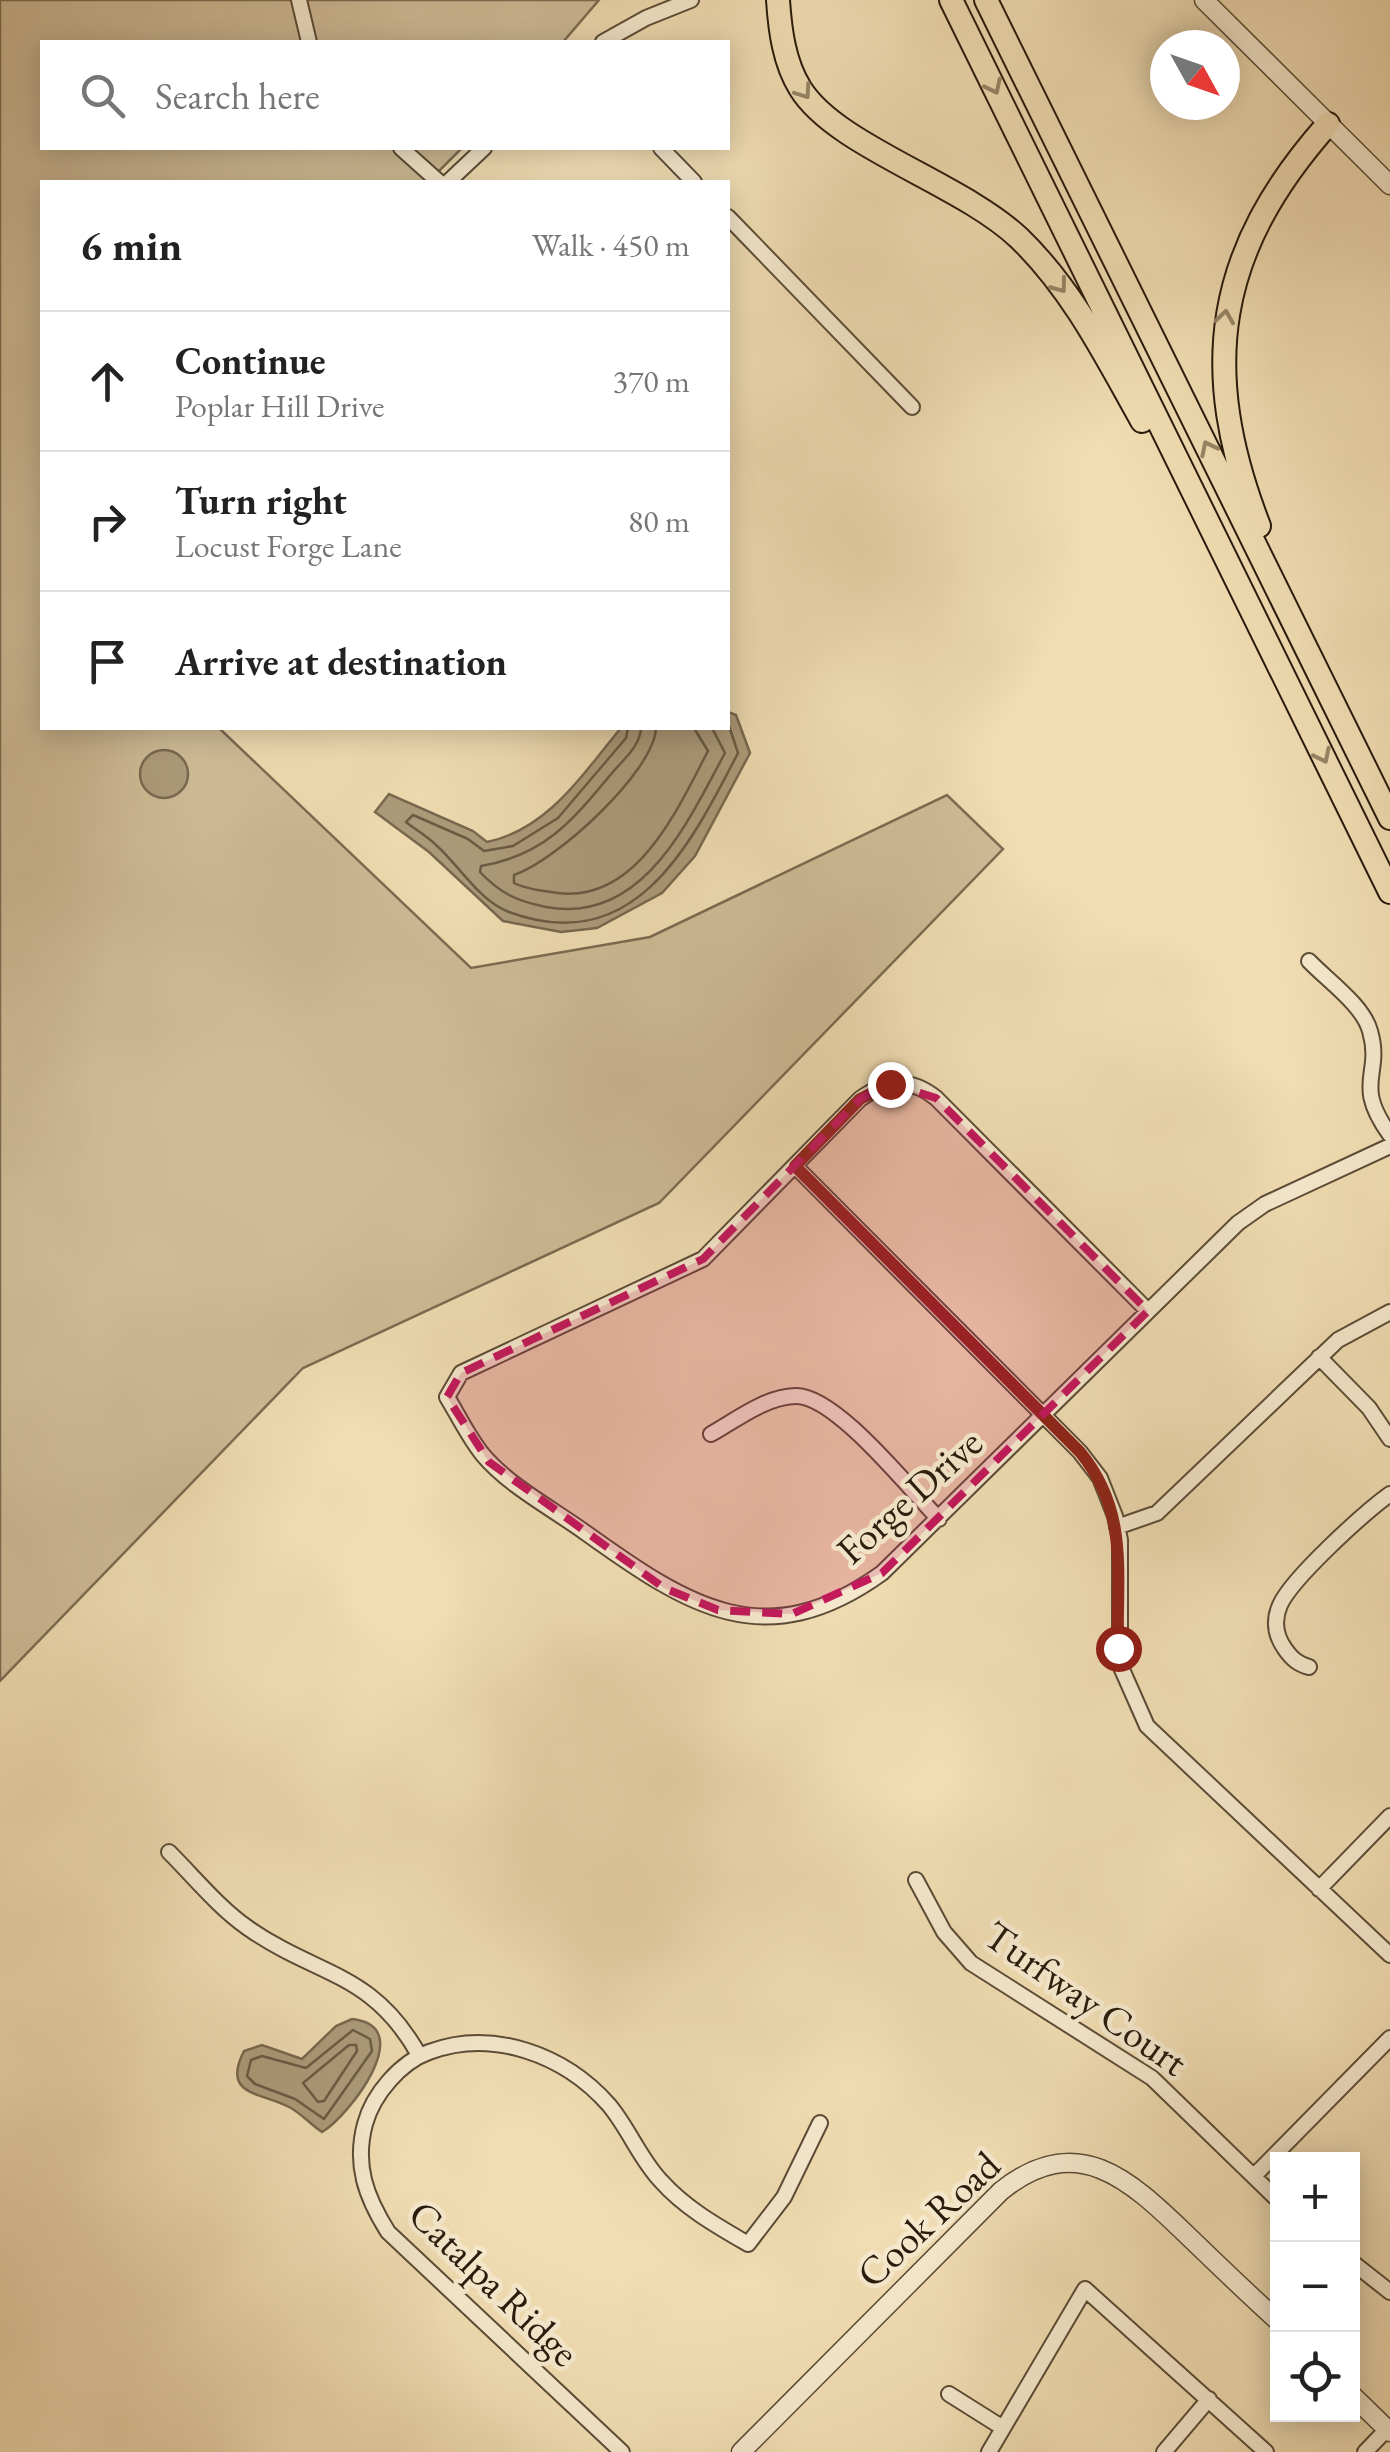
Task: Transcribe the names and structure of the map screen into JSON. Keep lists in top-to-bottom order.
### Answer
{
  "streets": {
    "street": [
      "Forge Drive",
      "Turfway Court",
      "Cook Road",
      "Catalpa Ridge"
    ]
  },
  "north": "bottom right",
  "page": {
    "search": "Search here",
    "heading": ["6 min", "Walk · 450 m"],
    "list": [
      ["Continue", "Poplar Hill Drive", "370 m"],
      ["Turn right", "Locust Forge Lane", "80 m"],
      "Arrive at destination"
    ],
    "map_buttons": ["+", "−"]
  }
}
